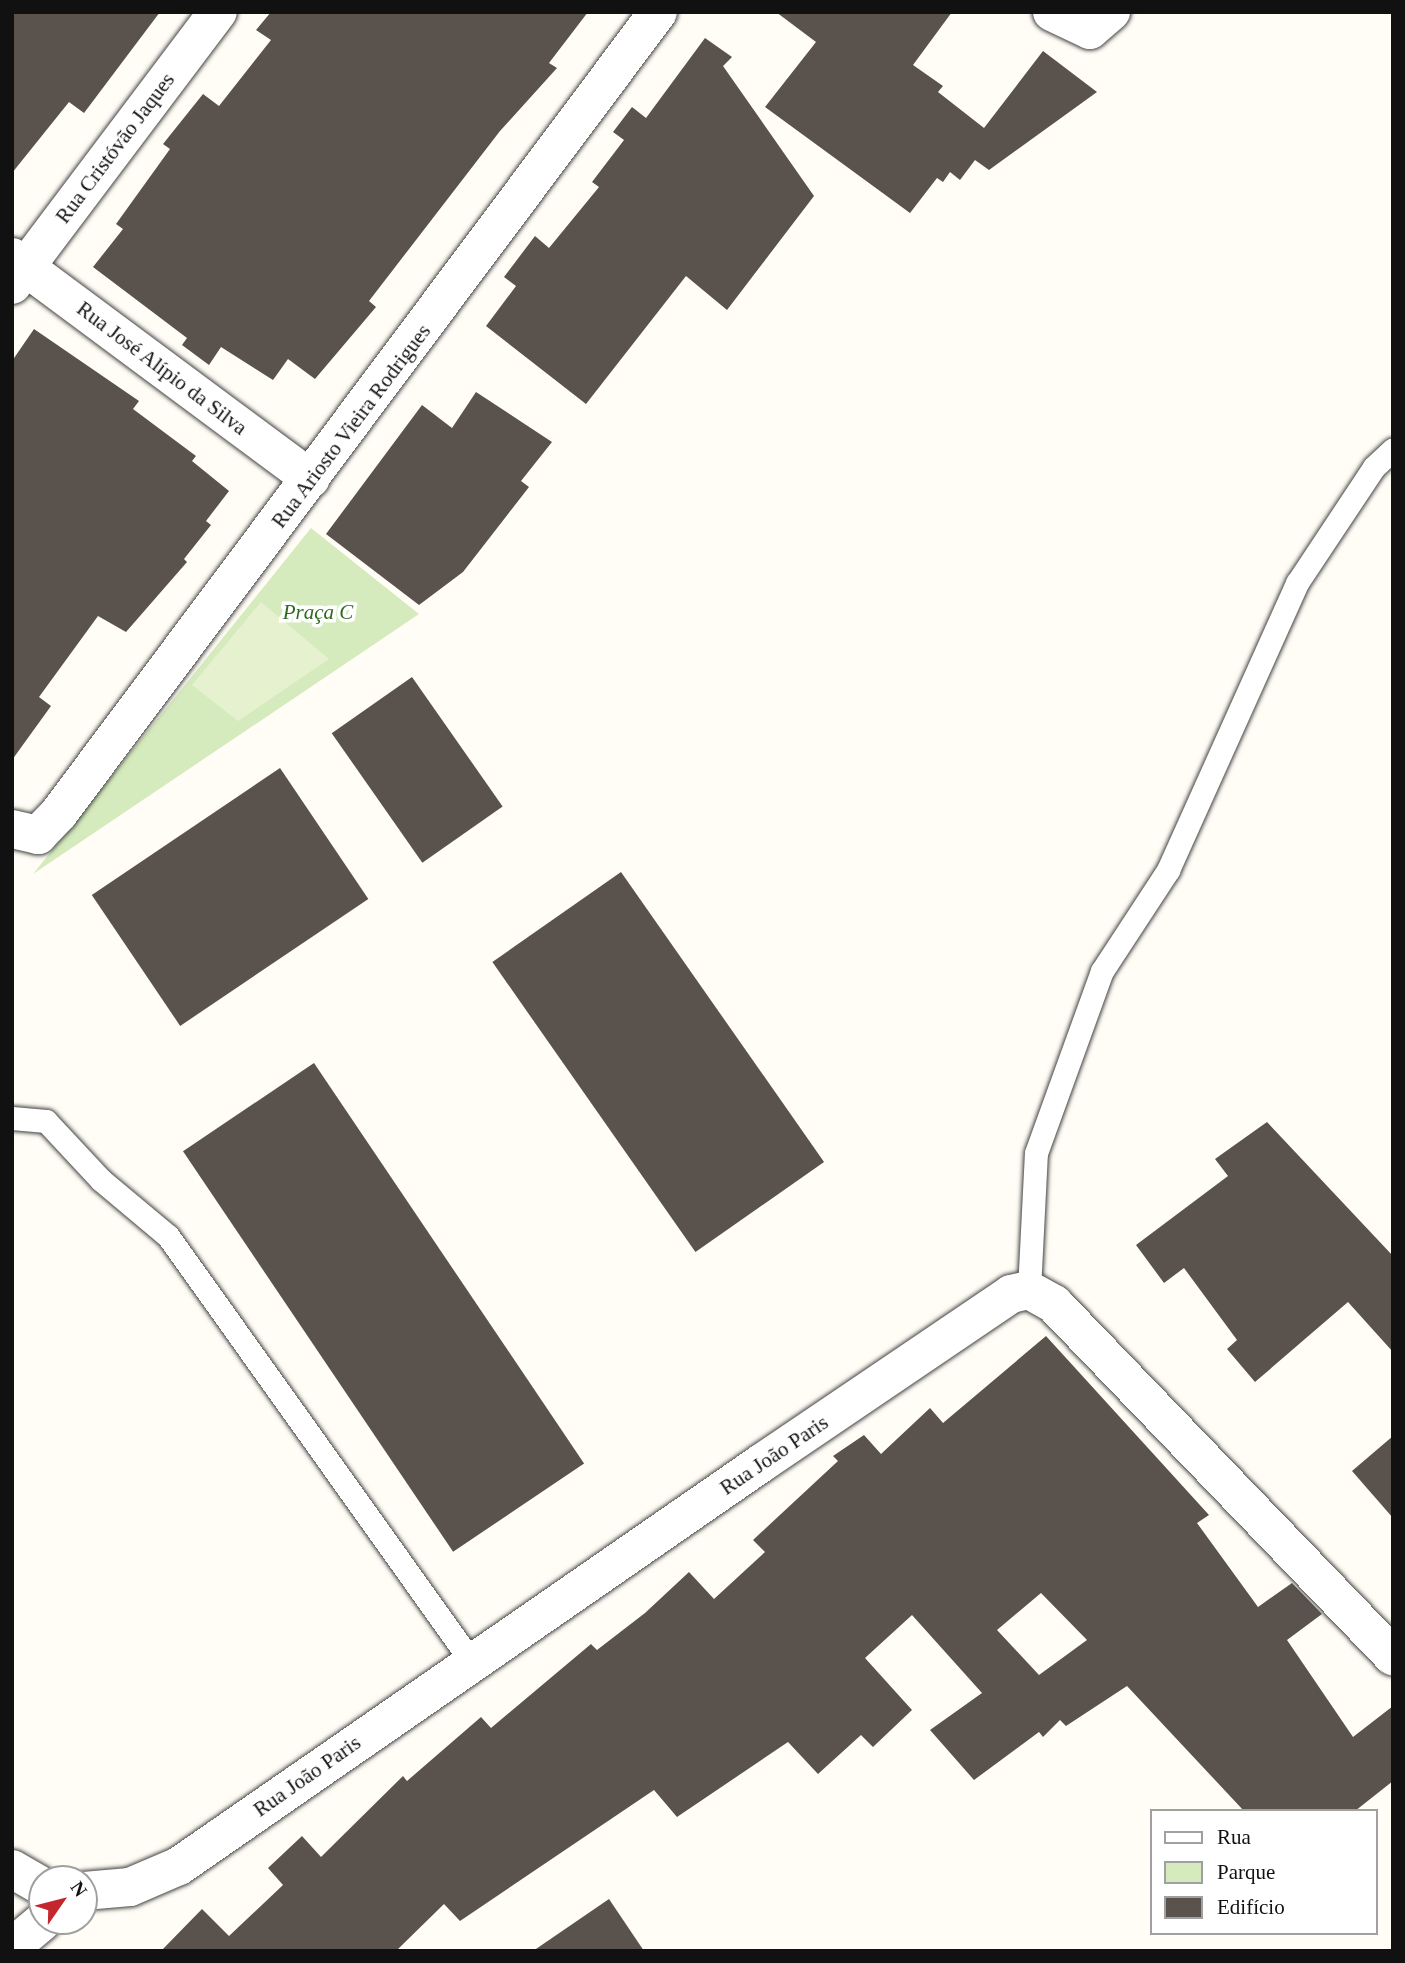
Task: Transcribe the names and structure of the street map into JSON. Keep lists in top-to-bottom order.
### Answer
{
  "streets": {
    "street": [
      "Rua Cristóvão Jaques",
      "Rua José Alípio da Silva",
      "Rua Ariosto Vieira Rodrigues",
      "Rua João Paris"
    ]
  },
  "crossings": [
    ["Rua Cristóvão Jaques", "Rua José Alípio da Silva"],
    ["Rua José Alípio da Silva", "Rua Ariosto Vieira Rodrigues"]
  ],
  "parks": ["Praça C"],
  "legend": ["Rua", "Parque", "Edifício"],
  "north": "top right"
}
